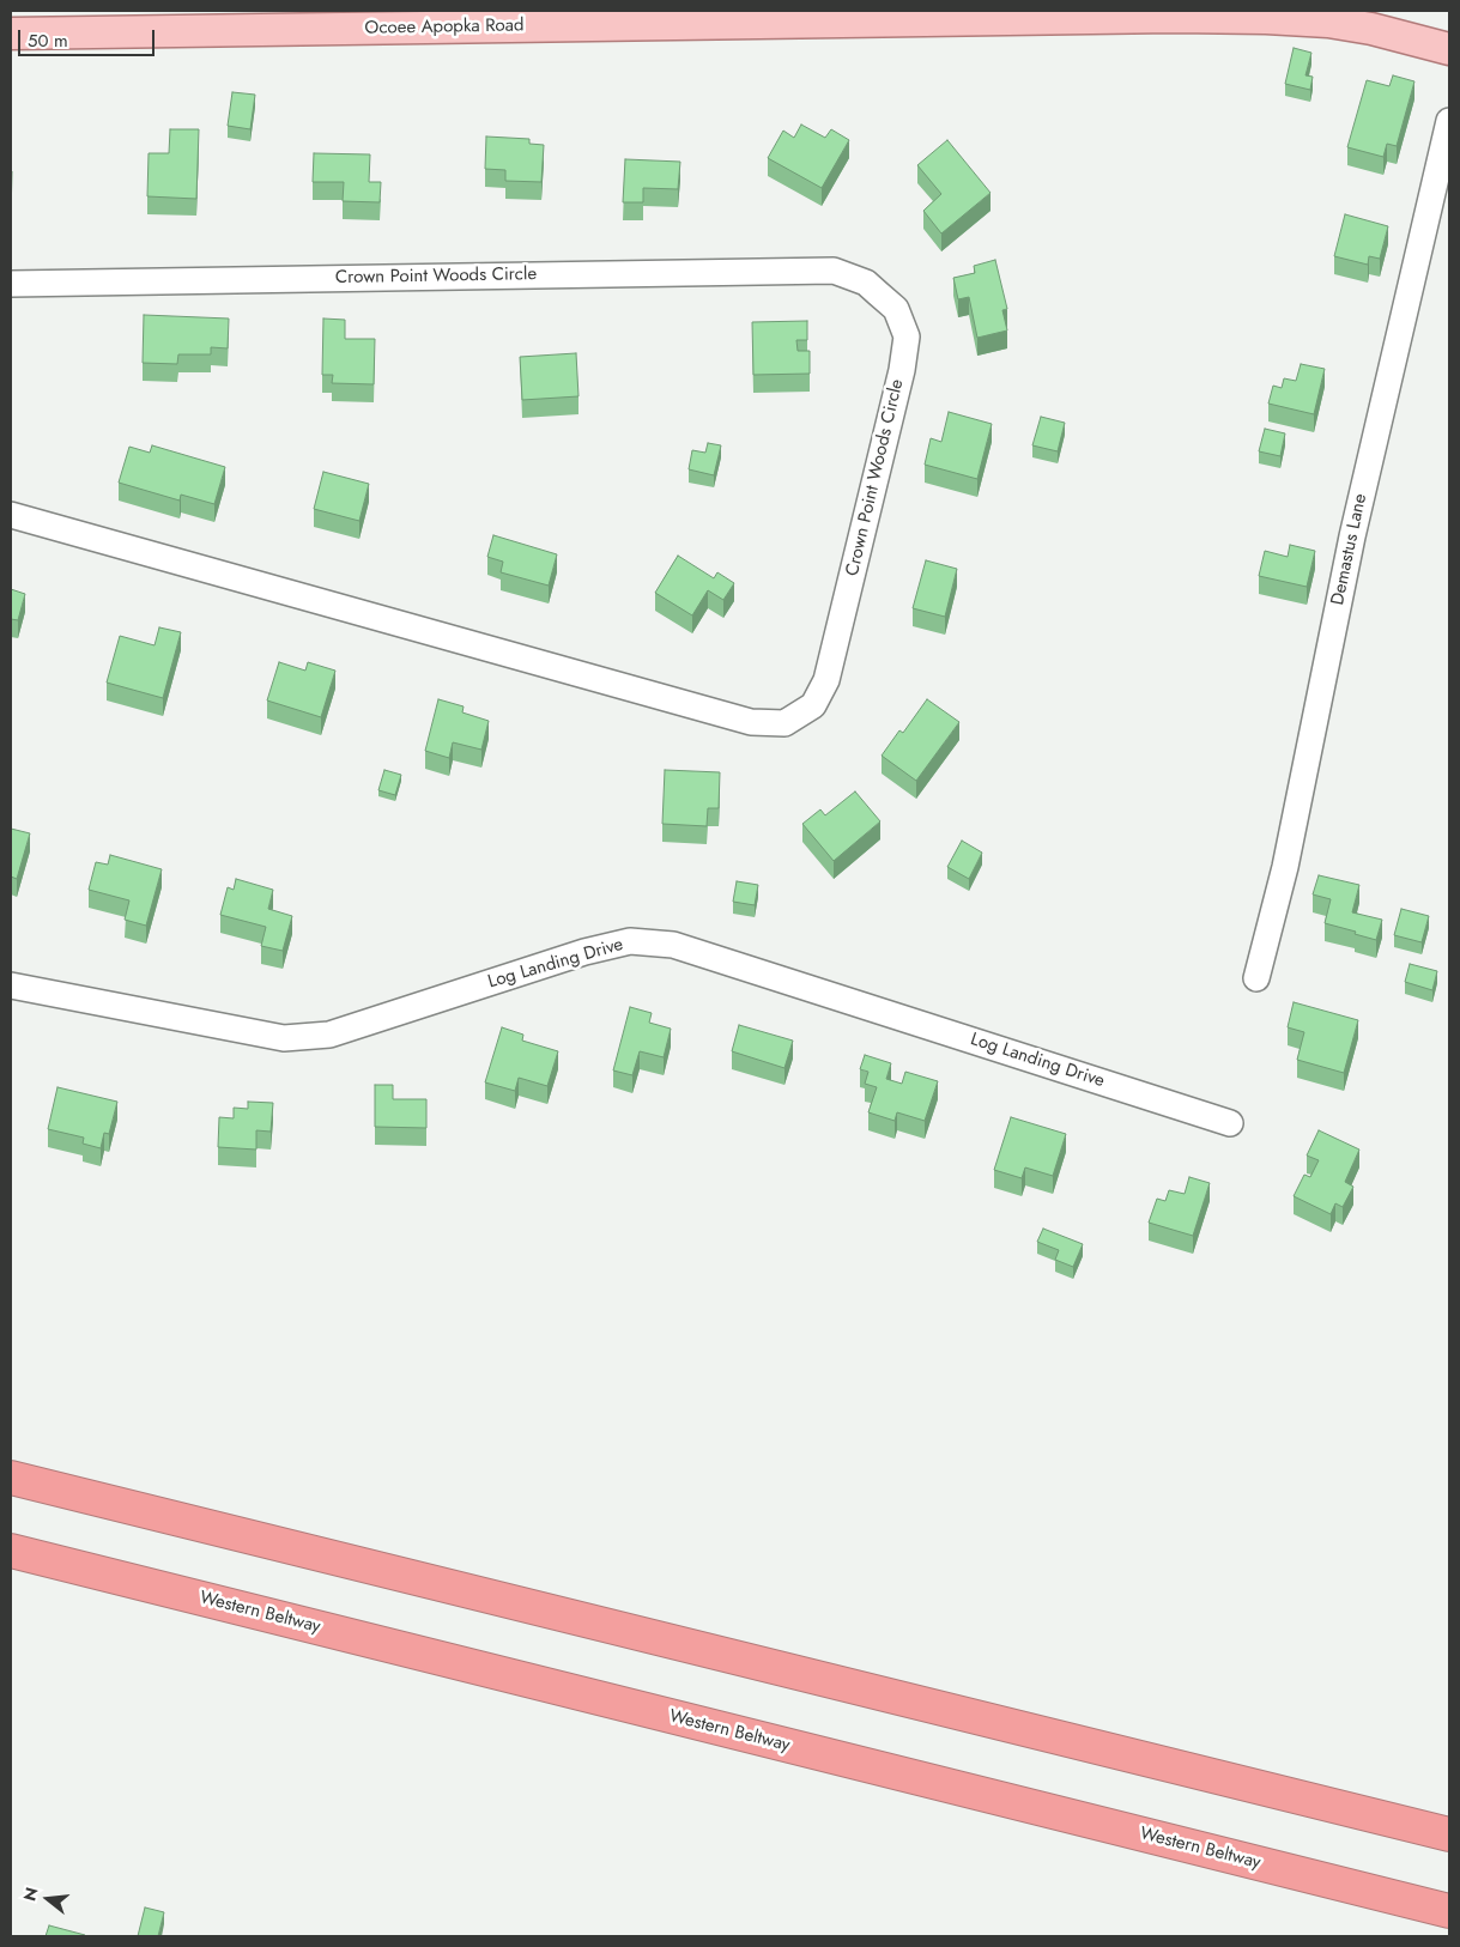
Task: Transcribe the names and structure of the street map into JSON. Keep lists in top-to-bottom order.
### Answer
{
  "streets": {
    "highway": ["Western Beltway"],
    "main road": ["Ocoee Apopka Road"],
    "street": ["Crown Point Woods Circle", "Demastus Lane", "Log Landing Drive"]
  },
  "scale_bar": "50 m",
  "north": "left"
}
